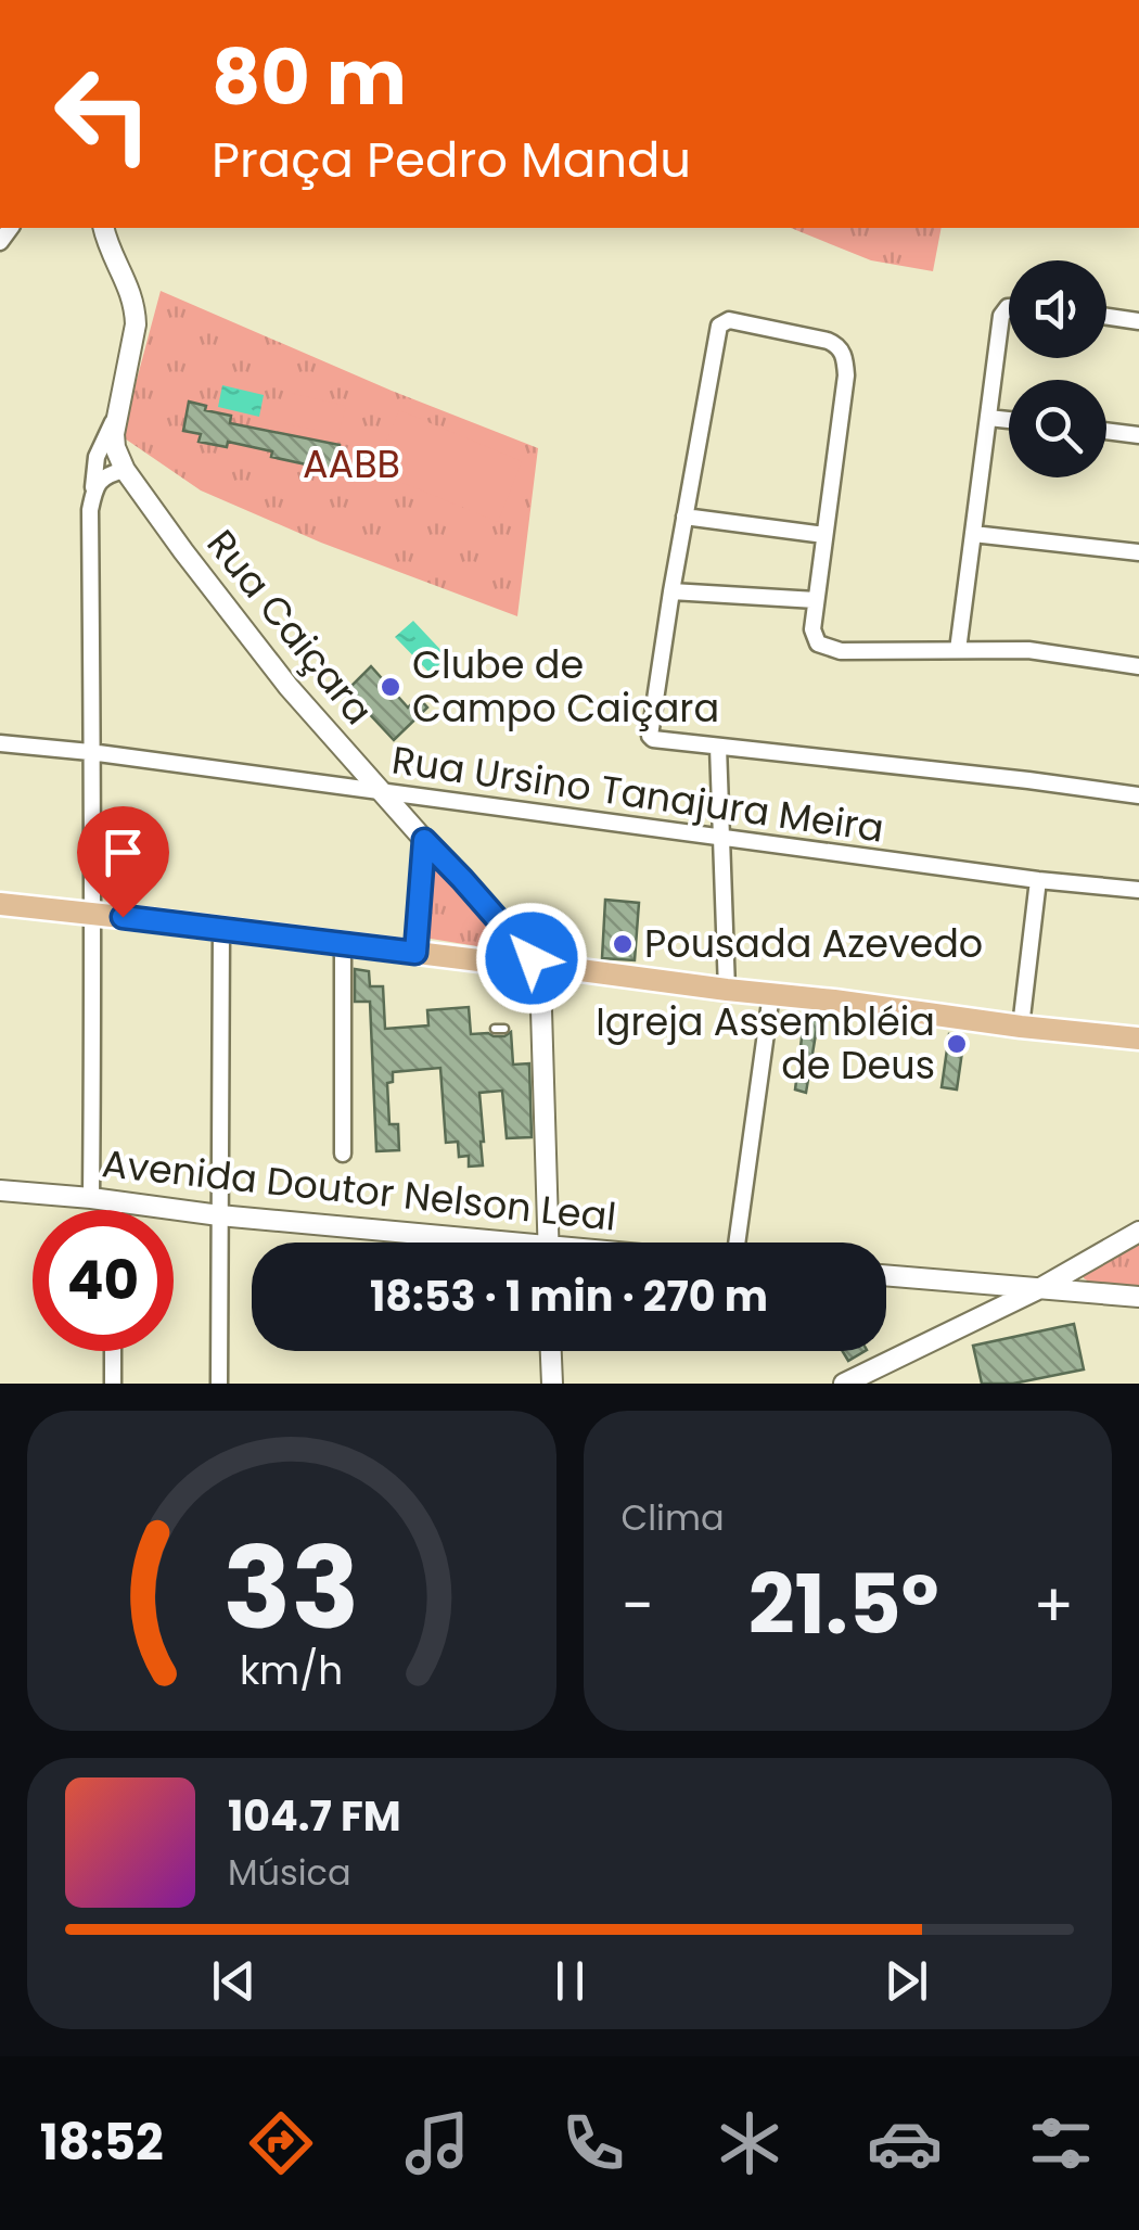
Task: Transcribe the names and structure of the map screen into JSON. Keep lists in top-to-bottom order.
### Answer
{
  "streets": {
    "street": ["Rua Caiçara", "Rua Ursino Tanajura Meira", "Avenida Doutor Nelson Leal"]
  },
  "crossings": [
    ["Rua Caiçara", "Rua Ursino Tanajura Meira"]
  ],
  "parks": ["AABB"],
  "places": ["Clube de Campo Caiçara", "Pousada Azevedo", "Igreja Assembléia de Deus"],
  "page": {
    "turn": ["80 m", "Praça Pedro Mandu"],
    "limit": "40",
    "trip": "18:53 · 1 min · 270 m",
    "tile": "Clima",
    "heat": ["−", "21.5°", "+"],
    "song": ["104.7 FM", "Música"],
    "tabs": "18:52",
    "gauge": ["33", "km/h"]
  }
}
